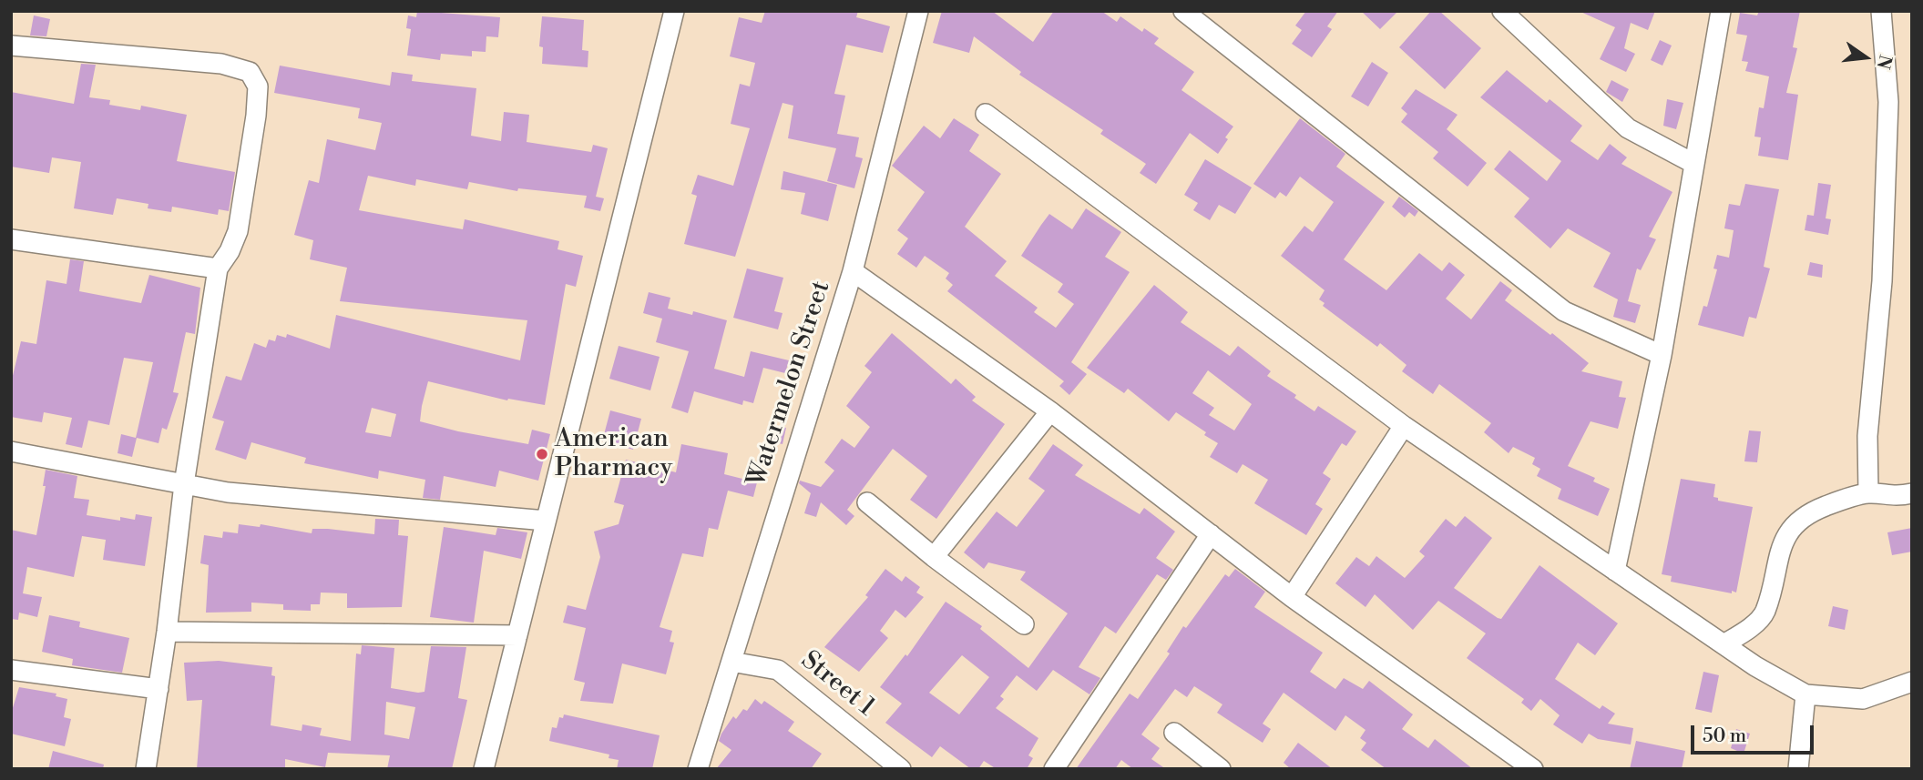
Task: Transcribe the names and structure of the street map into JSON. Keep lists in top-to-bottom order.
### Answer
{
  "streets": {
    "street": ["Watermelon Street", "Street 1"]
  },
  "crossings": [
    ["Watermelon Street", "Street 1"]
  ],
  "places": ["American Pharmacy"],
  "scale_bar": "50 m",
  "north": "right"
}
